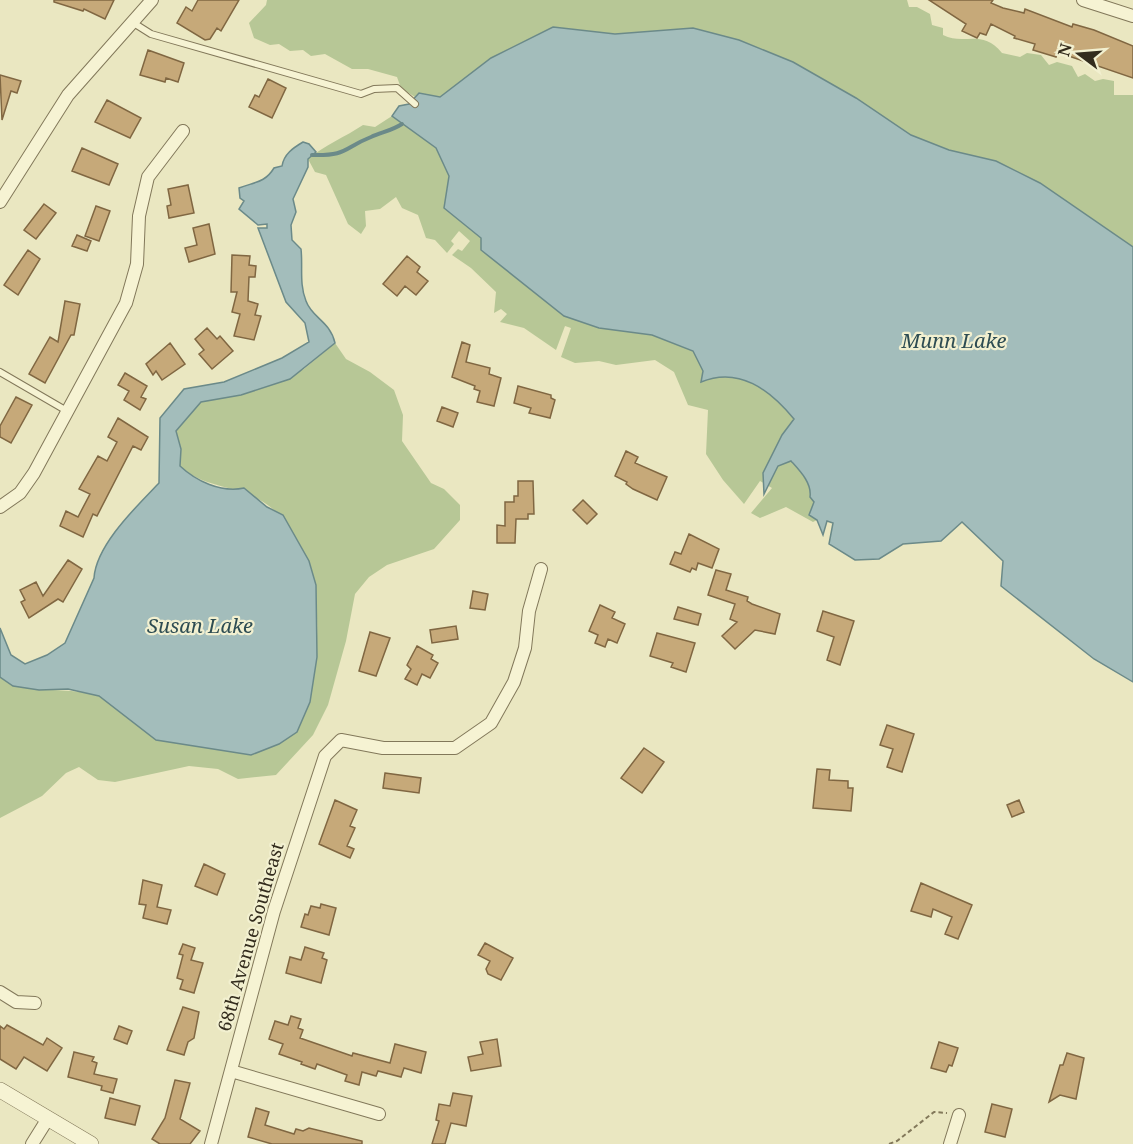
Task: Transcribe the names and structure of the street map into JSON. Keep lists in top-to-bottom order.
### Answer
{
  "streets": {
    "street": ["68th Avenue Southeast"]
  },
  "water": ["Munn Lake", "Susan Lake"],
  "north": "left"
}
